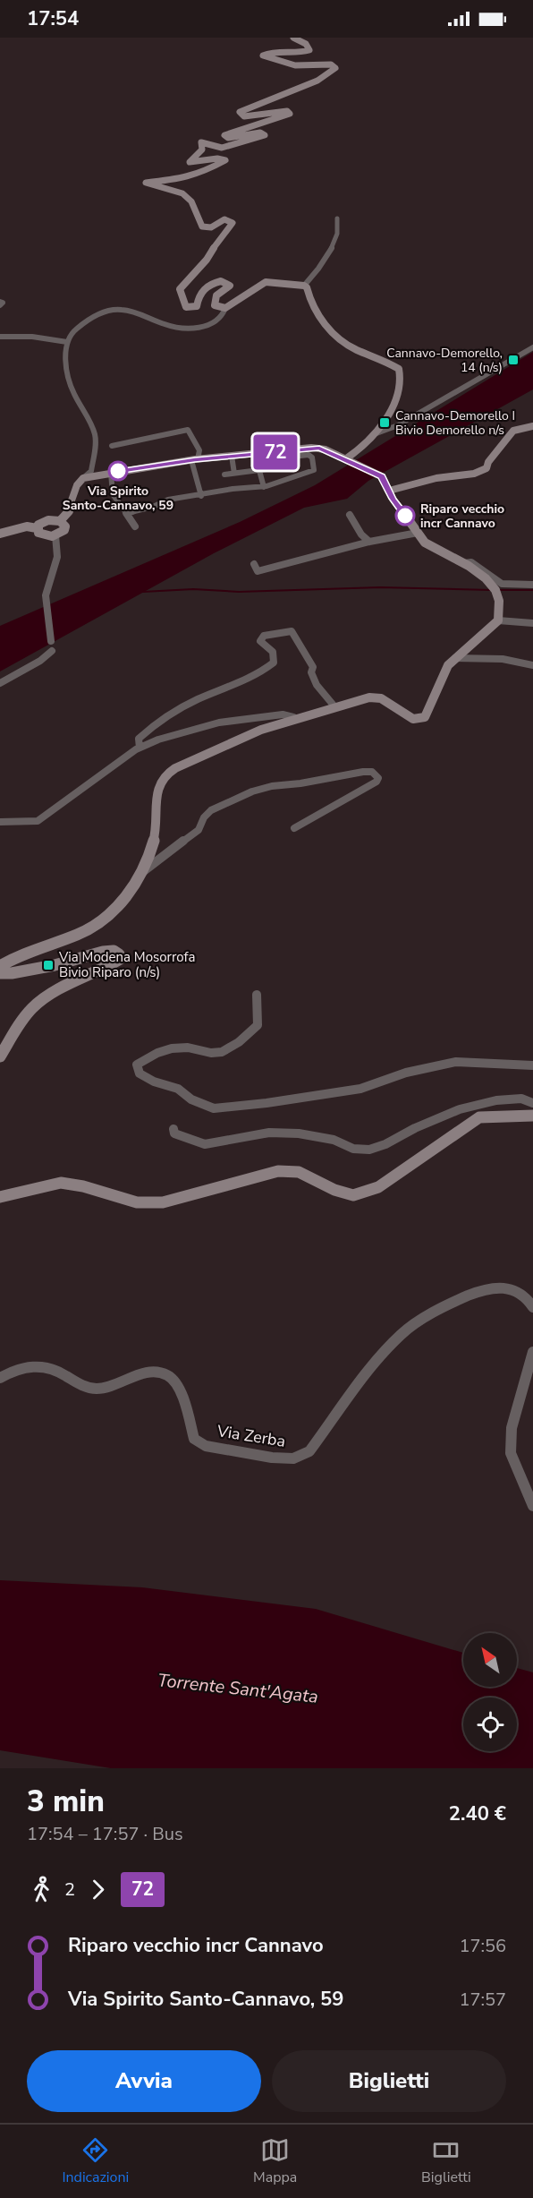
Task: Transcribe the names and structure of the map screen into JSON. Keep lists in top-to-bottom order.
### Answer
{
  "streets": {
    "street": ["Via Zerba"]
  },
  "water": ["Torrente Sant'Agata"],
  "places": {
    "transit": ["Cannavo-Demorello, 14 (n/s)", "Cannavo-Demorello I Bivio Demorello n/s", "Via Modena Mosorrofa Bivio Riparo (n/s)"],
    "other": ["Via Spirito Santo-Cannavo, 59", "Riparo vecchio incr Cannavo"]
  },
  "lines": ["bus line 72"],
  "north": "top left",
  "page": {
    "status": "17:54",
    "on_map": "72",
    "heading": ["3 min", "17:54 – 17:57 · Bus", "2.40 €"],
    "legs": ["2", "72"],
    "list": [
      {
        "name": "Riparo vecchio incr Cannavo",
        "value": "17:56"
      },
      {
        "name": "Via Spirito Santo-Cannavo, 59",
        "value": "17:57"
      }
    ],
    "buttons": ["Avvia", "Biglietti"],
    "tabs": ["Indicazioni", "Mappa", "Biglietti"]
  }
}
